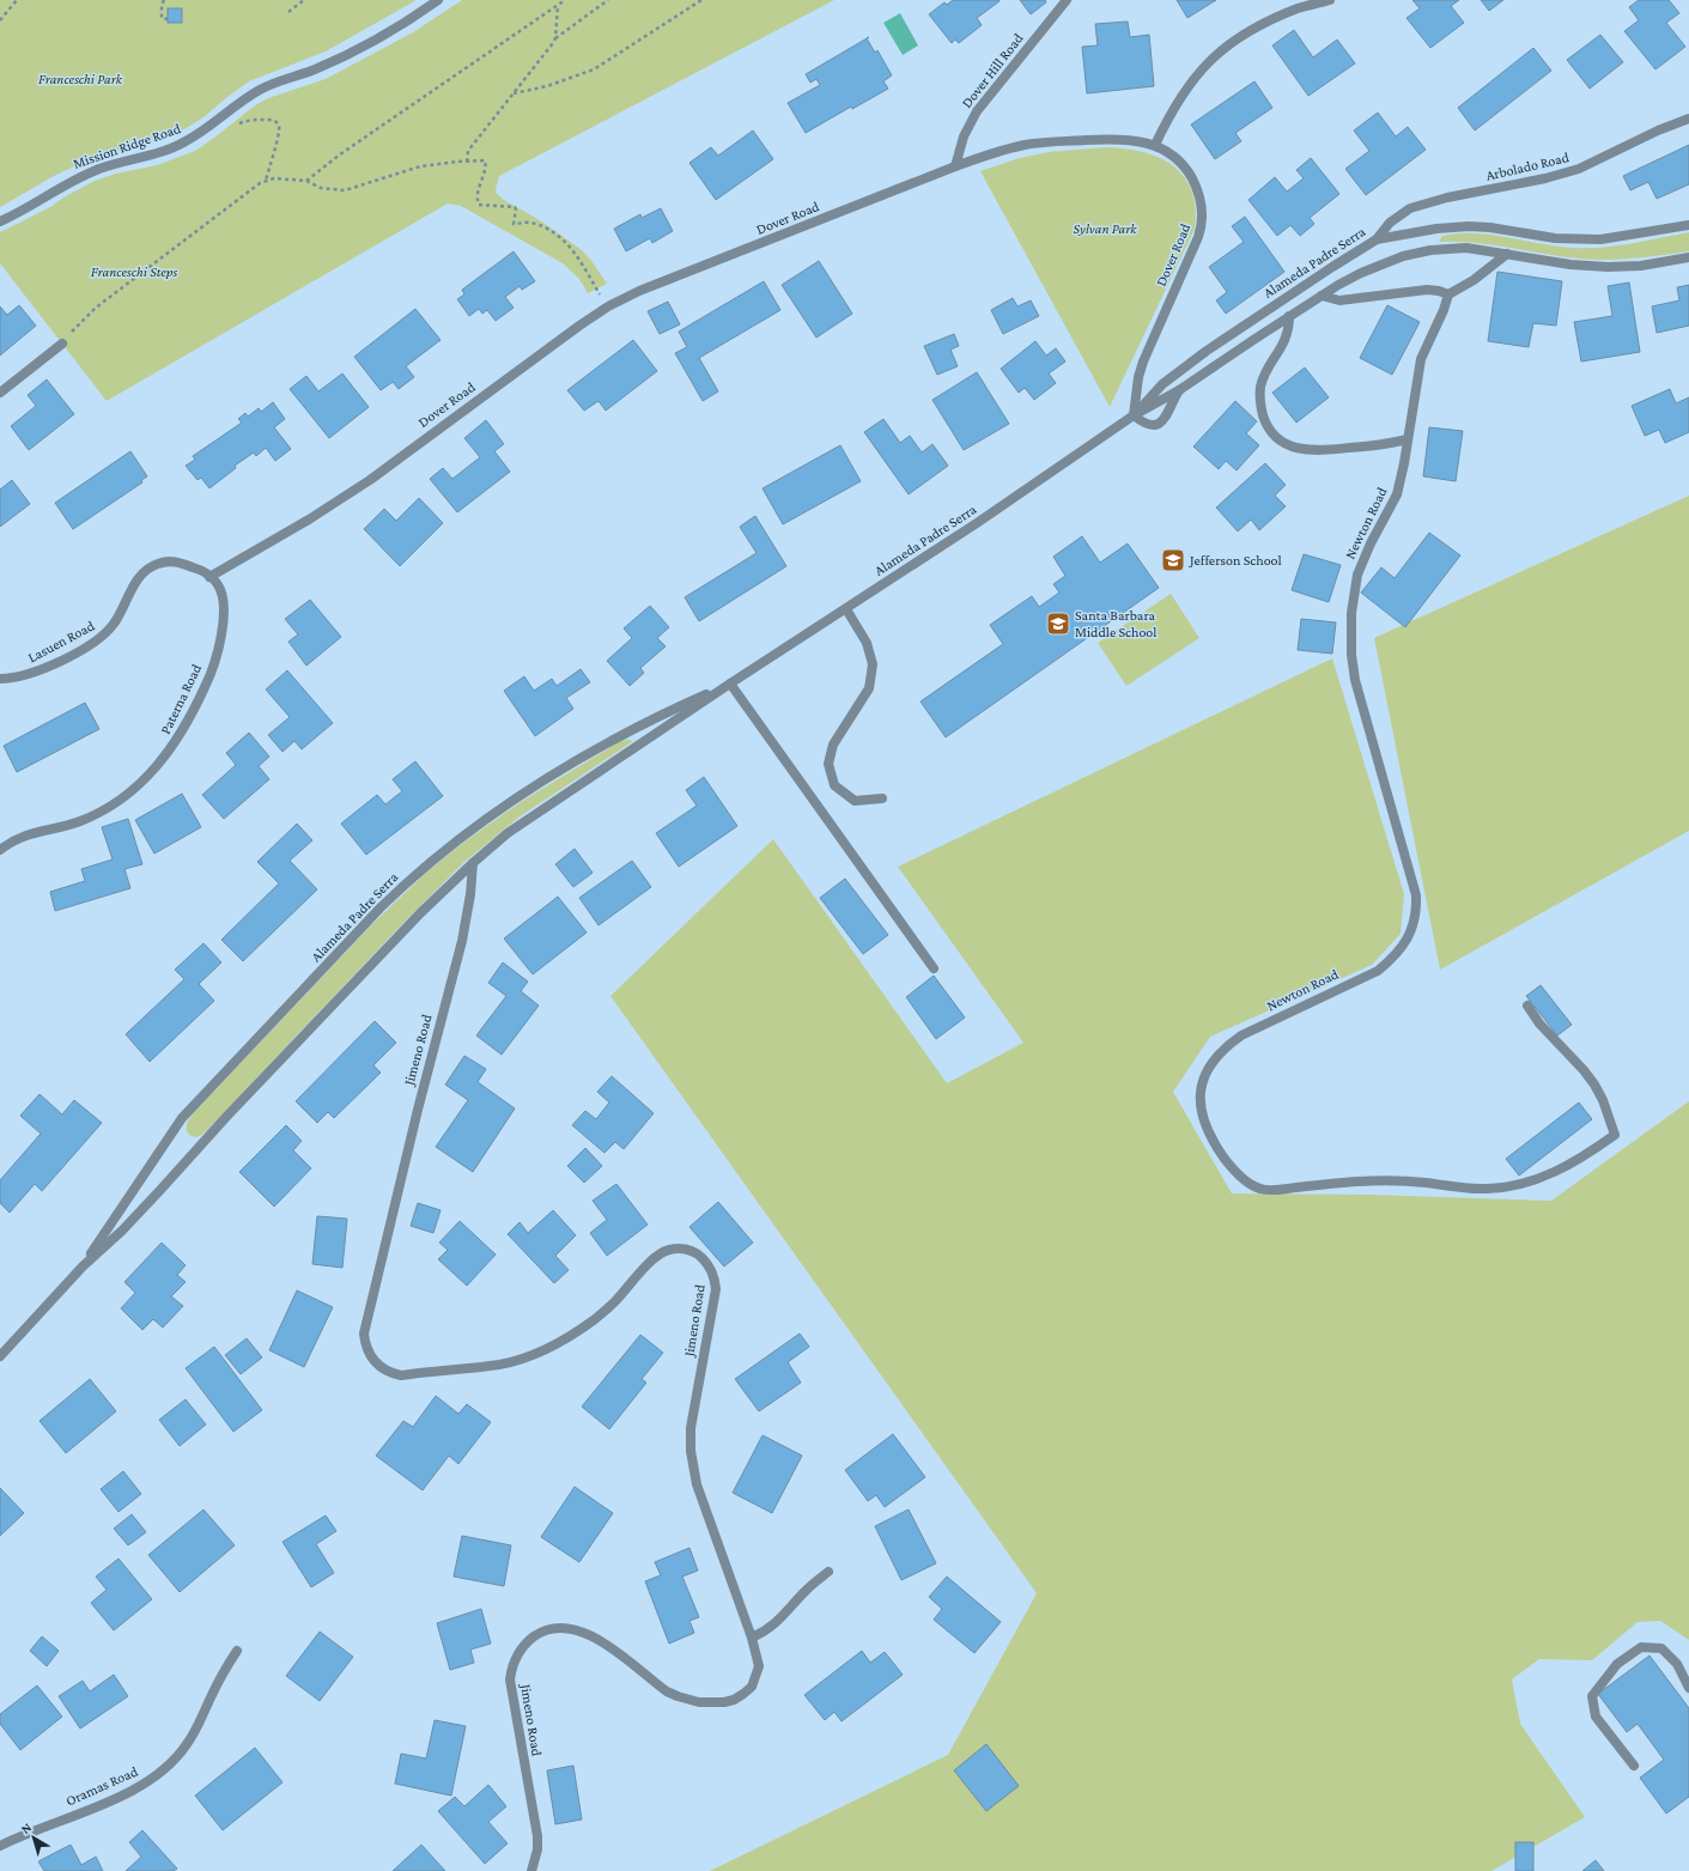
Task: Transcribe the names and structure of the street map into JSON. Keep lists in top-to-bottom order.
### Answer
{
  "streets": {
    "street": [
      "Dover Hill Road",
      "Mission Ridge Road",
      "Arbolado Road",
      "Dover Road",
      "Alameda Padre Serra",
      "Newton Road",
      "Lasuen Road",
      "Paterna Road",
      "Jimeno Road",
      "Oramas Road"
    ]
  },
  "crossings": [
    ["Dover Hill Road", "Dover Road"],
    ["Arbolado Road", "Alameda Padre Serra"],
    ["Dover Road", "Alameda Padre Serra"],
    ["Dover Road", "Lasuen Road"],
    ["Dover Road", "Paterna Road"],
    ["Alameda Padre Serra", "Jimeno Road"],
    ["Lasuen Road", "Paterna Road"]
  ],
  "parks": ["Franceschi Park", "Sylvan Park", "Franceschi Steps"],
  "places": {
    "school or university": ["Jefferson School", "Santa Barbara Middle School"]
  },
  "north": "top left"
}
